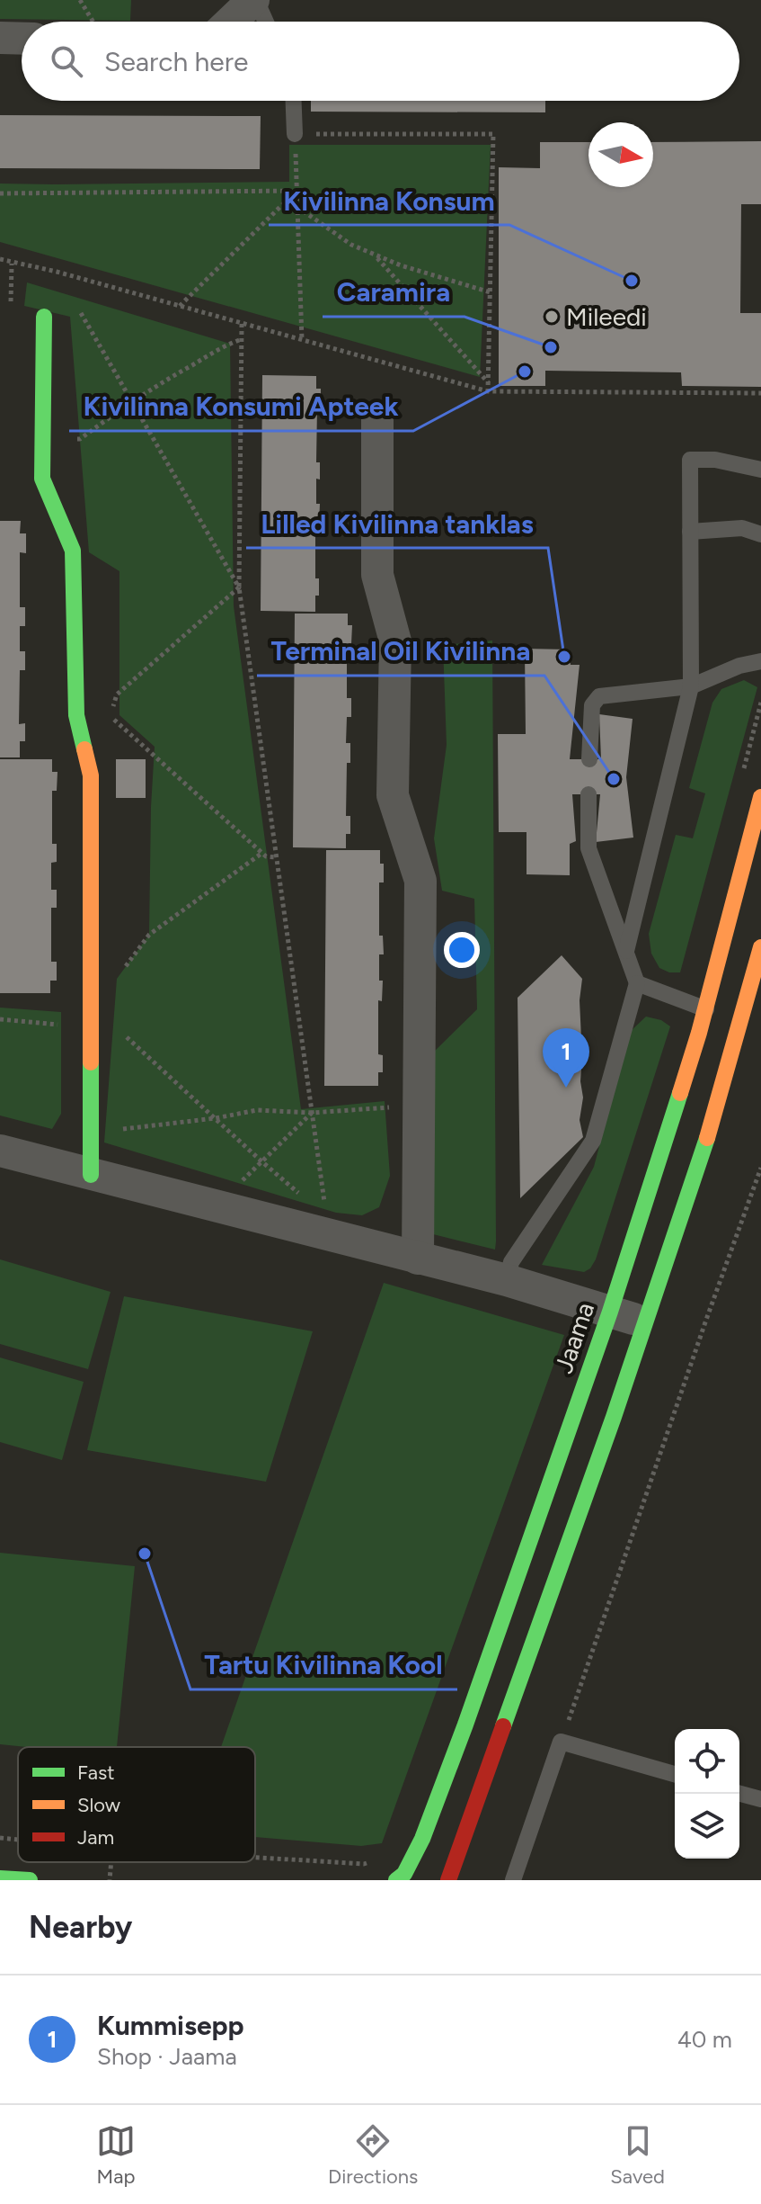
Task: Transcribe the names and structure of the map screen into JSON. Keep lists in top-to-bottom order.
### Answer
{
  "streets": {
    "main road": ["Jaama"]
  },
  "places": [
    "Kivilinna Konsum",
    "Mileedi",
    "Caramira",
    "Kivilinna Konsumi Apteek",
    "Lilled Kivilinna tanklas",
    "Terminal Oil Kivilinna",
    "Tartu Kivilinna Kool"
  ],
  "legend": ["Fast", "Slow", "Jam"],
  "north": "right",
  "page": {
    "search": "Search here",
    "pins": "1",
    "heading": "Nearby",
    "list": [
      {
        "mark": "1",
        "name": "Kummisepp",
        "note": "Shop · Jaama",
        "value": "40 m"
      }
    ],
    "nav": ["Map", "Directions", "Saved"]
  }
}
